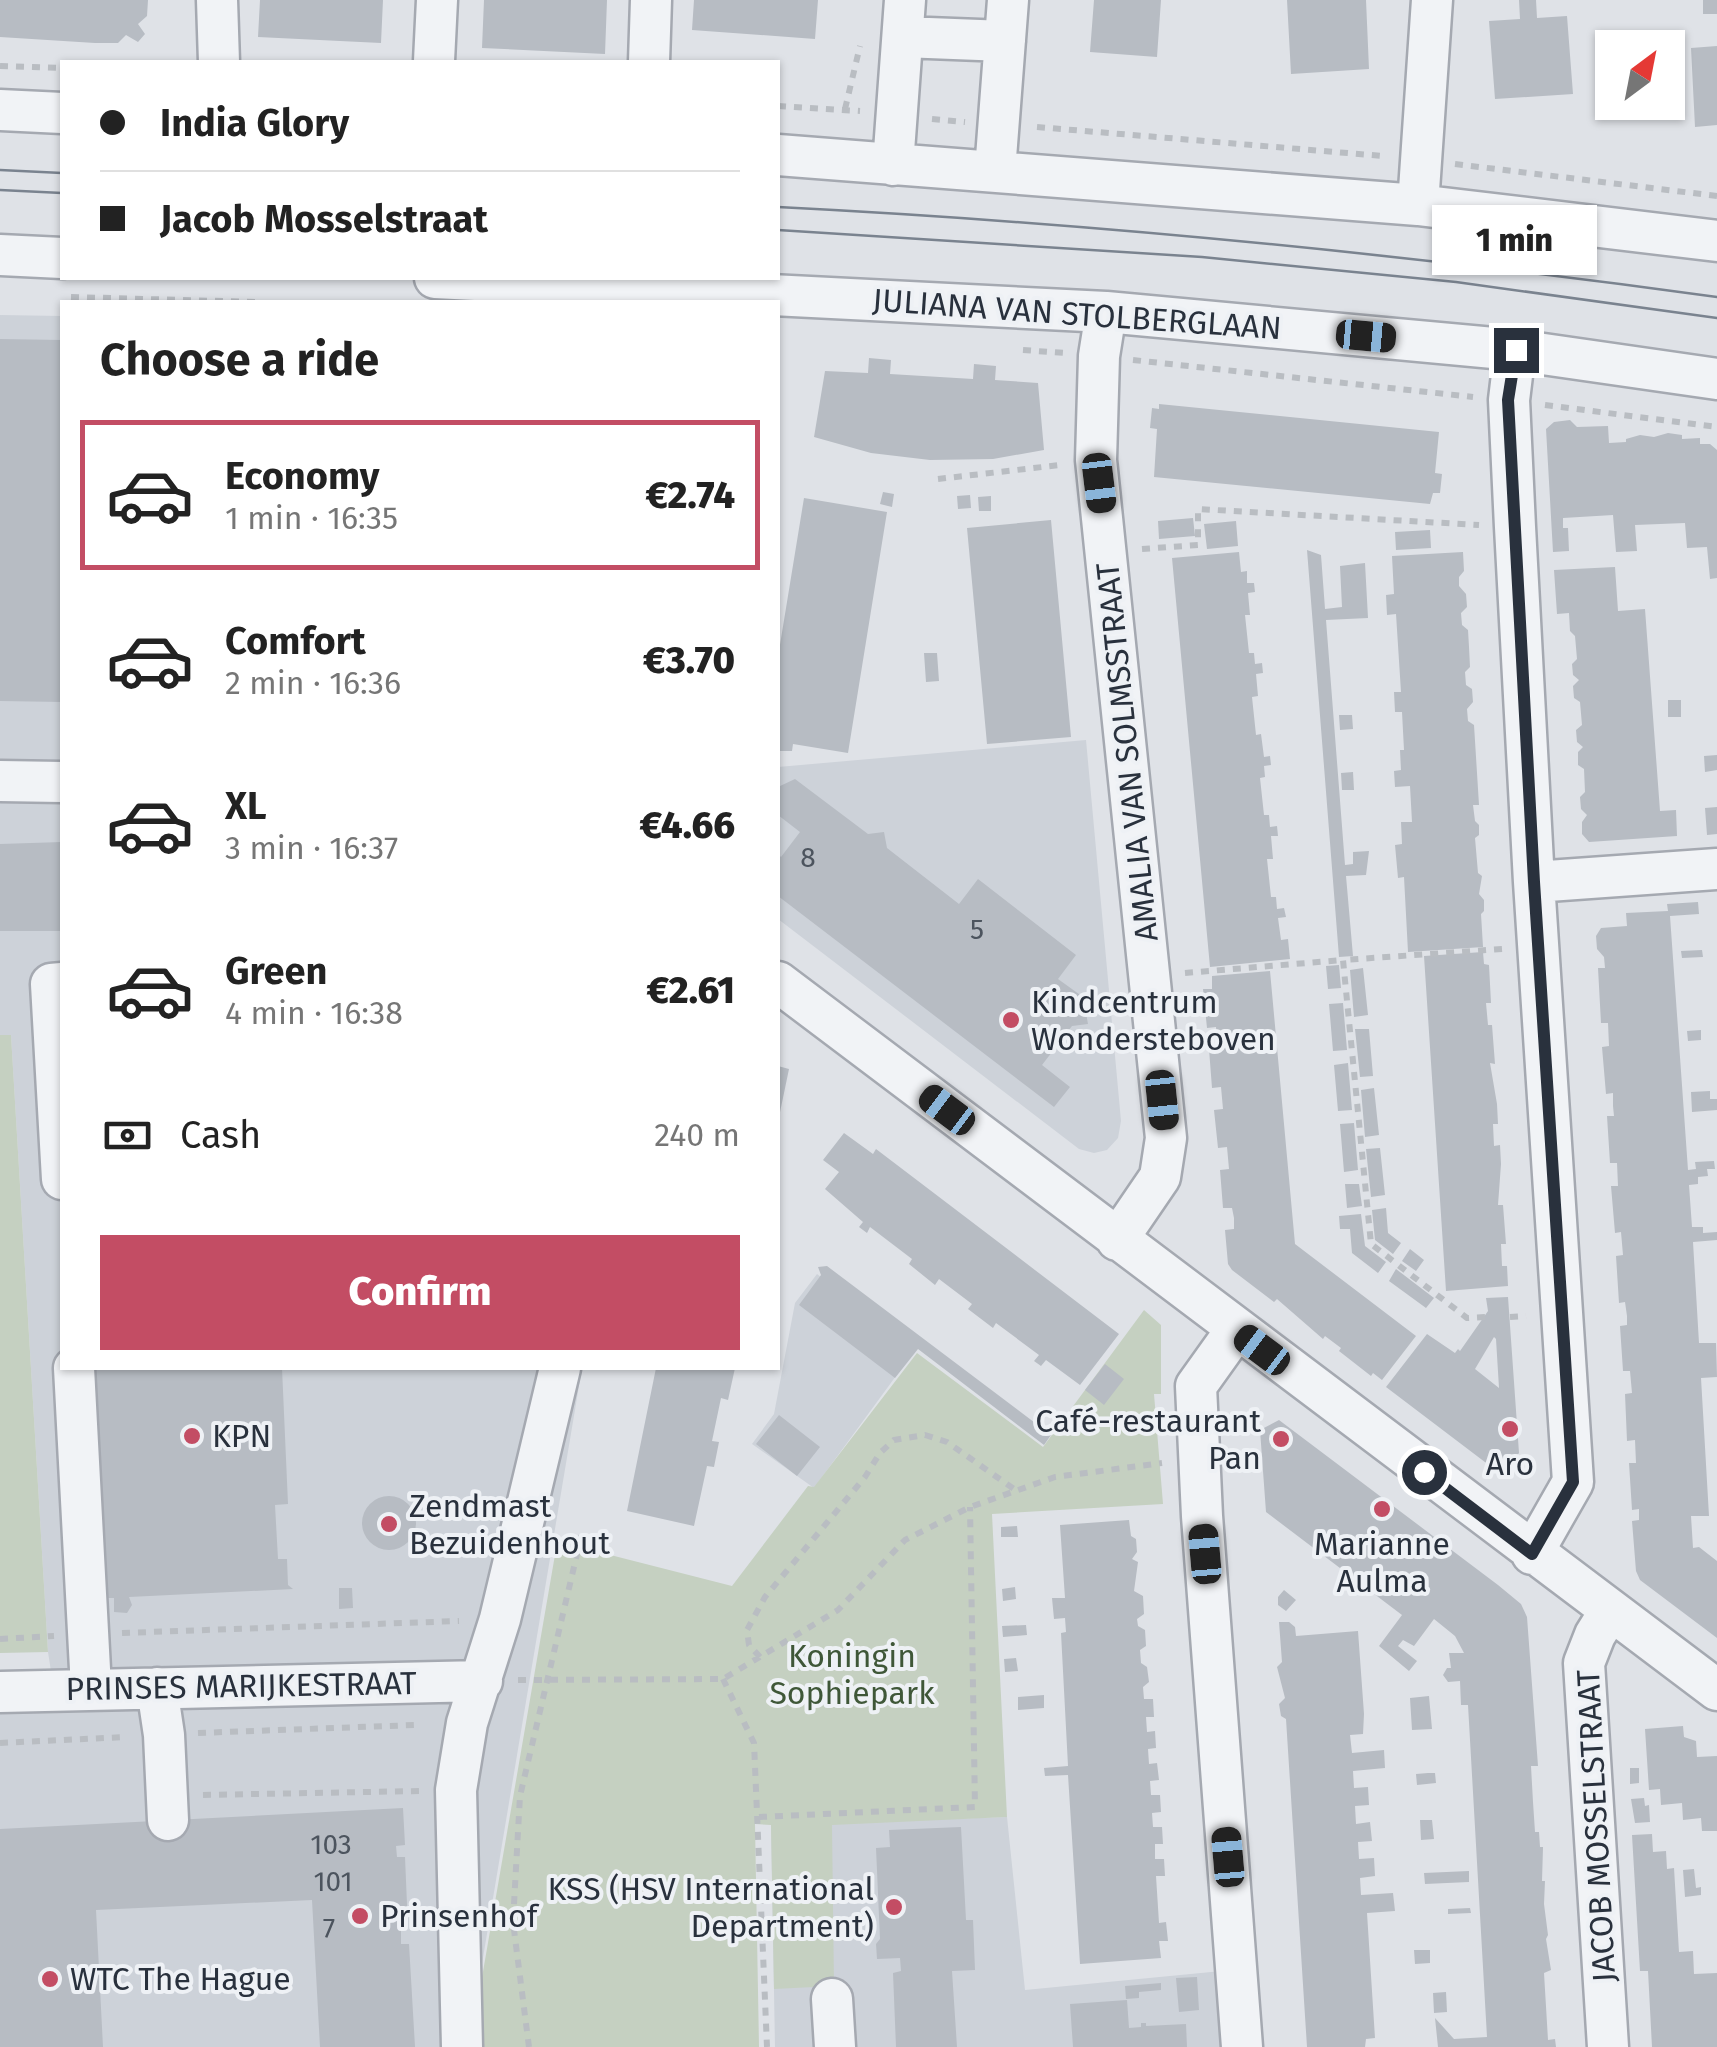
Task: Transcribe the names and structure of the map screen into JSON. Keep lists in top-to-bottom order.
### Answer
{
  "streets": {
    "street": [
      "JULIANA VAN STOLBERGLAAN",
      "AMALIA VAN SOLMSSTRAAT",
      "PRINSES MARIJKESTRAAT",
      "JACOB MOSSELSTRAAT"
    ]
  },
  "crossings": [
    ["JULIANA VAN STOLBERGLAAN", "AMALIA VAN SOLMSSTRAAT"]
  ],
  "parks": ["Koningin Sophiepark"],
  "places": [
    "Kindcentrum Wondersteboven",
    "Aro",
    "KPN",
    "Café-restaurant Pan",
    "Marianne Aulma",
    "Zendmast Bezuidenhout",
    "KSS (HSV International Department)",
    "Prinsenhof",
    "WTC The Hague"
  ],
  "house_numbers": [
    "8",
    "5",
    "103",
    "101",
    "7"
  ],
  "north": "top right",
  "page": {
    "banner": ["India Glory", "Jacob Mosselstraat"],
    "bubble": "1 min",
    "heading": "Choose a ride",
    "list": [
      {
        "name": "Economy",
        "note": "1 min · 16:35",
        "value": "€2.74"
      },
      {
        "name": "Comfort",
        "note": "2 min · 16:36",
        "value": "€3.70"
      },
      {
        "name": "XL",
        "note": "3 min · 16:37",
        "value": "€4.66"
      },
      {
        "name": "Green",
        "note": "4 min · 16:38",
        "value": "€2.61"
      }
    ],
    "pay": ["Cash", "240 m"],
    "buttons": "Confirm"
  }
}
